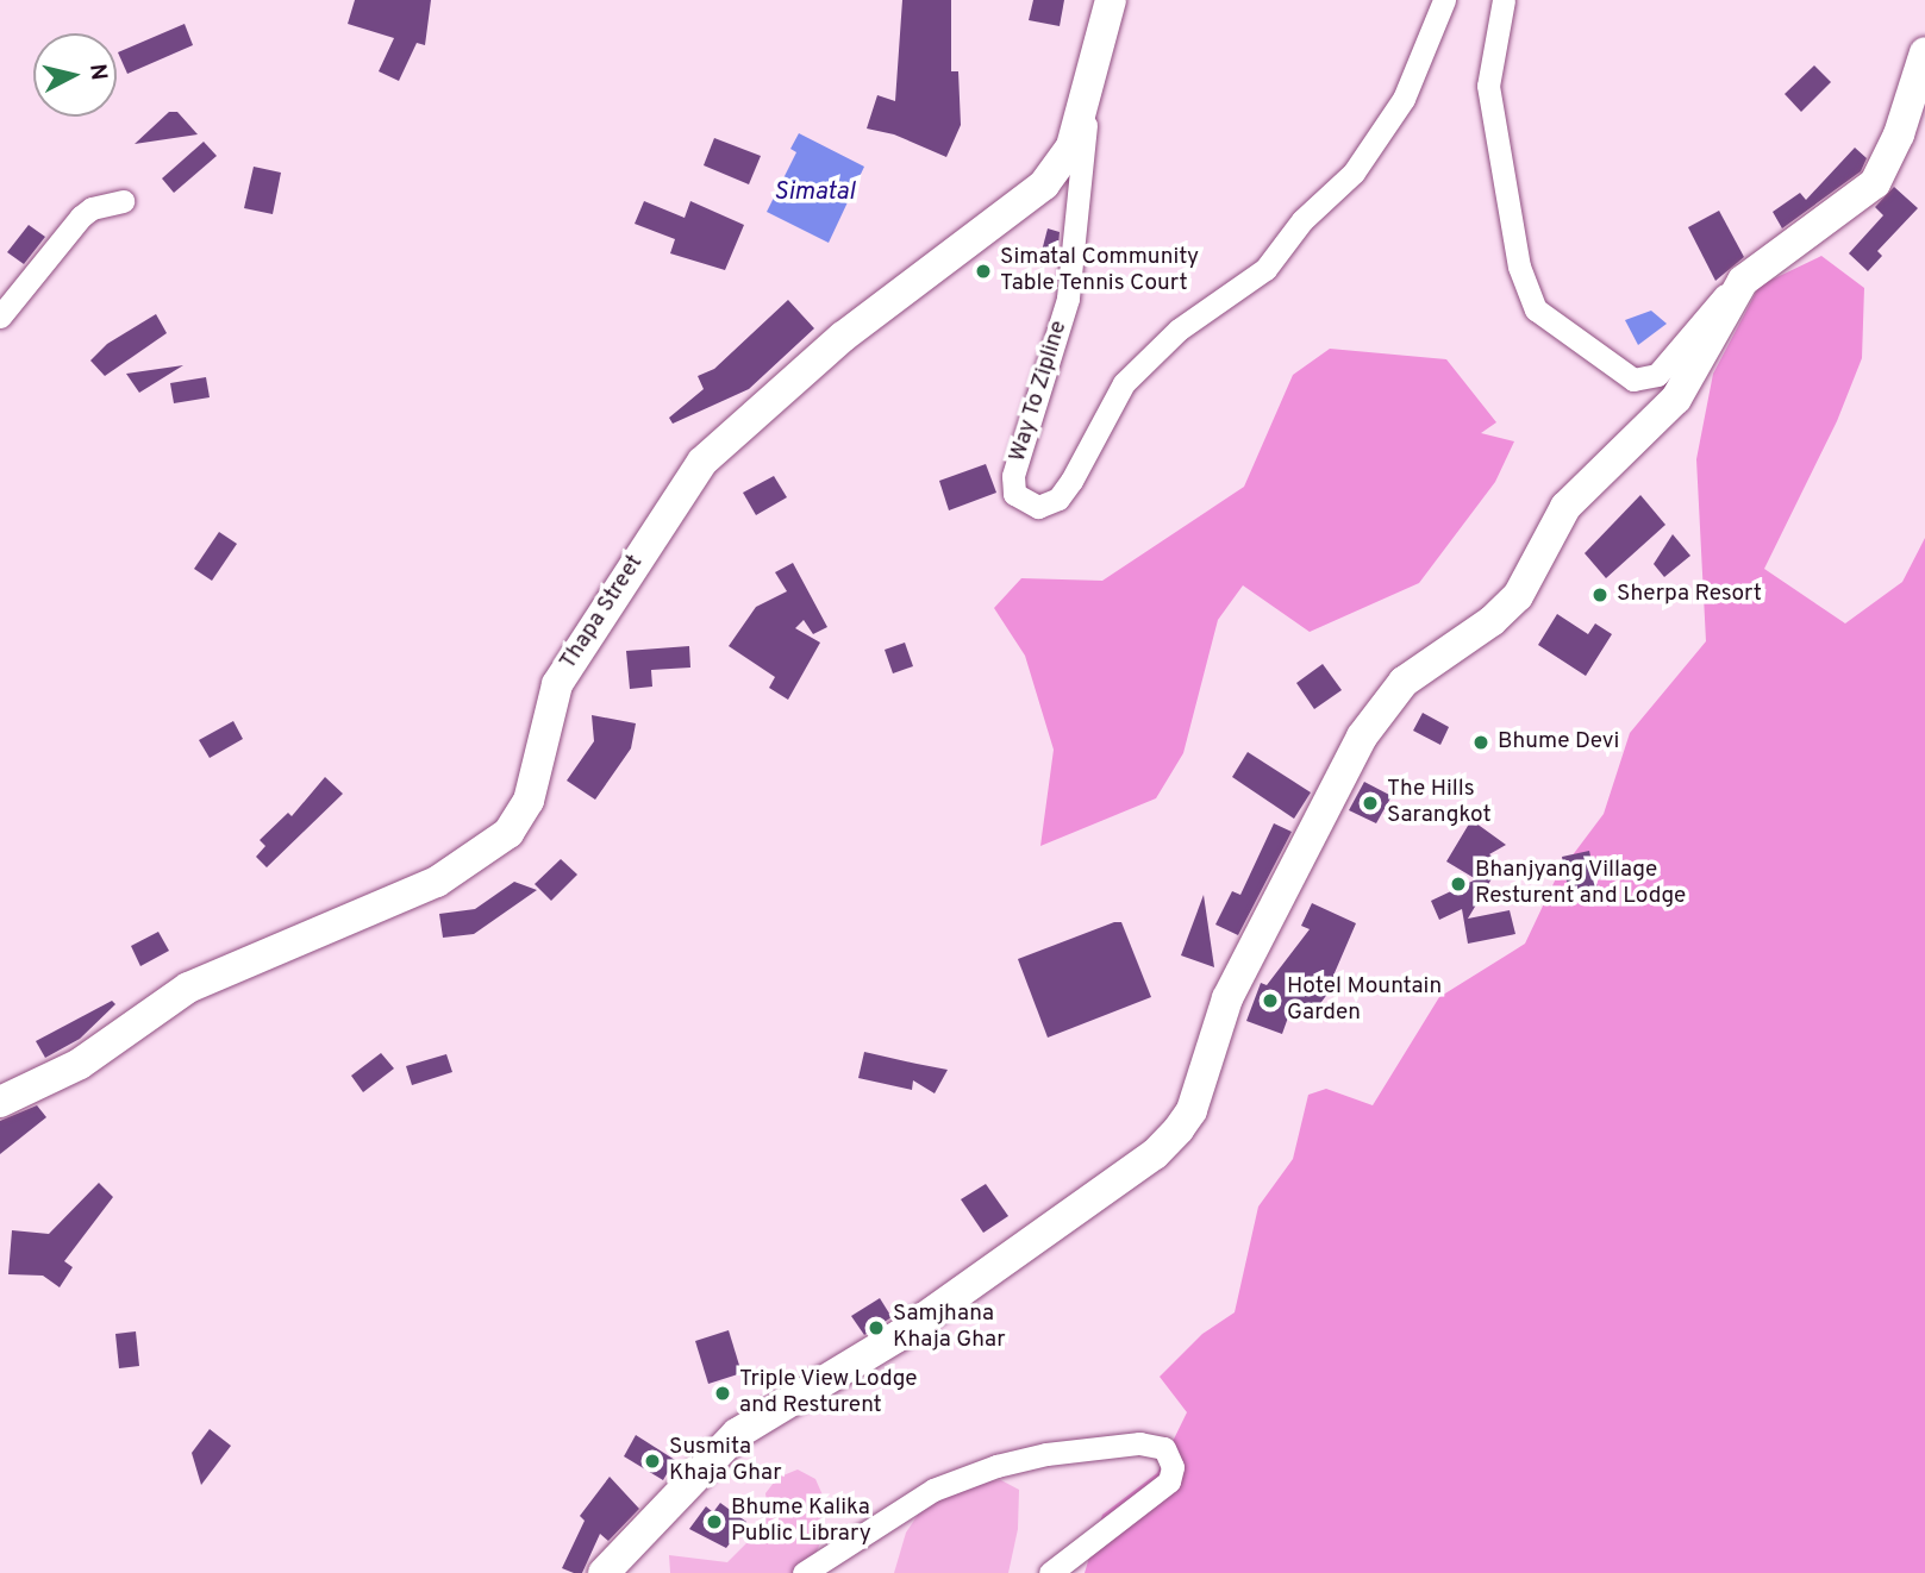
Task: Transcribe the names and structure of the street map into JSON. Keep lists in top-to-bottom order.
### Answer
{
  "streets": {
    "street": ["Way To Zipline", "Thapa Street"]
  },
  "crossings": [
    ["Way To Zipline", "Thapa Street"]
  ],
  "water": ["Simatal"],
  "places": [
    "Simatal Community Table Tennis Court",
    "Sherpa Resort",
    "Bhume Devi",
    "The Hills Sarangkot",
    "Bhanjyang Village Resturent and Lodge",
    "Hotel Mountain Garden",
    "Samjhana Khaja Ghar",
    "Triple View Lodge and Resturent",
    "Susmita Khaja Ghar",
    "Bhume Kalika Public Library"
  ],
  "north": "right"
}
